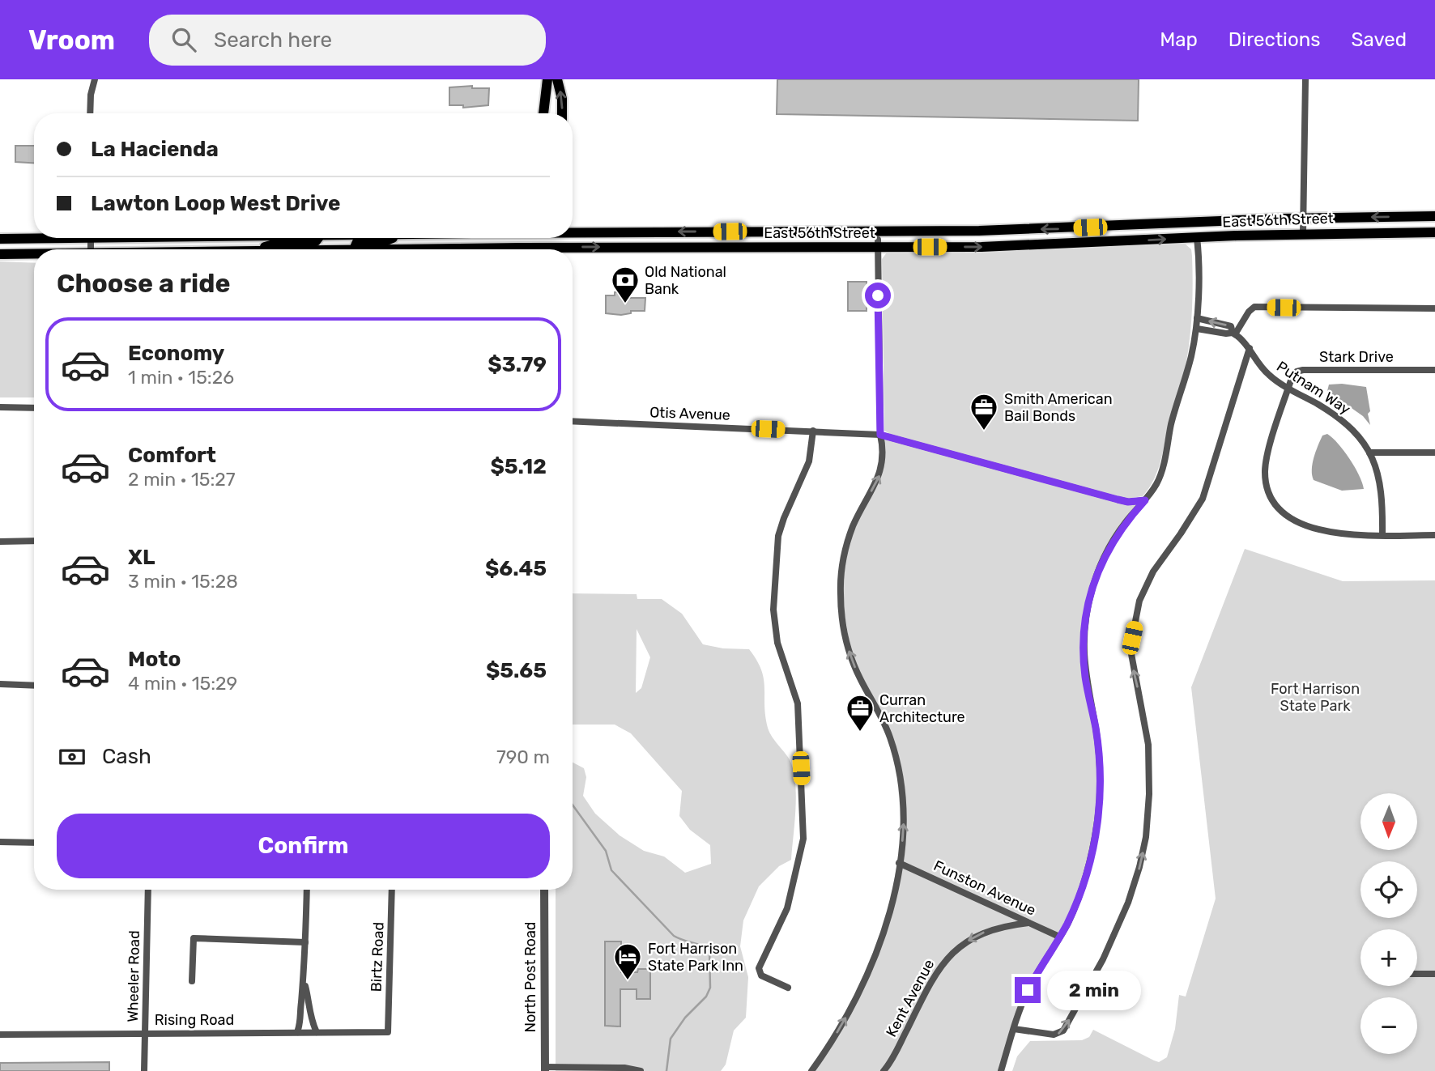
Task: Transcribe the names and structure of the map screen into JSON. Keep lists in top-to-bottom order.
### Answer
{
  "streets": {
    "main road": ["East 56th Street"],
    "street": [
      "Stark Drive",
      "Putnam Way",
      "Otis Avenue",
      "Funston Avenue",
      "Birtz Road",
      "Wheeler Road",
      "North Post Road",
      "Kent Avenue",
      "Rising Road"
    ]
  },
  "crossings": [
    ["Stark Drive", "Putnam Way"],
    ["Funston Avenue", "Kent Avenue"],
    ["Birtz Road", "Rising Road"],
    ["Wheeler Road", "Rising Road"]
  ],
  "one_way": ["Kent Avenue"],
  "parks": ["Fort Harrison State Park"],
  "places": {
    "bank": ["Old National Bank"],
    "office": ["Smith American Bail Bonds", "Curran Architecture"],
    "hotel": ["Fort Harrison State Park Inn"]
  },
  "north": "bottom",
  "page": {
    "header": "Vroom",
    "search": "Search here",
    "nav": ["Map", "Directions", "Saved"],
    "banner": ["La Hacienda", "Lawton Loop West Drive"],
    "heading": "Choose a ride",
    "list": [
      {
        "name": "Economy",
        "note": "1 min · 15:26",
        "value": "$3.79"
      },
      {
        "name": "Comfort",
        "note": "2 min · 15:27",
        "value": "$5.12"
      },
      {
        "name": "XL",
        "note": "3 min · 15:28",
        "value": "$6.45"
      },
      {
        "name": "Moto",
        "note": "4 min · 15:29",
        "value": "$5.65"
      }
    ],
    "pay": ["Cash", "790 m"],
    "map_buttons": ["+", "−"],
    "buttons": "Confirm",
    "bubble": "2 min"
  }
}
